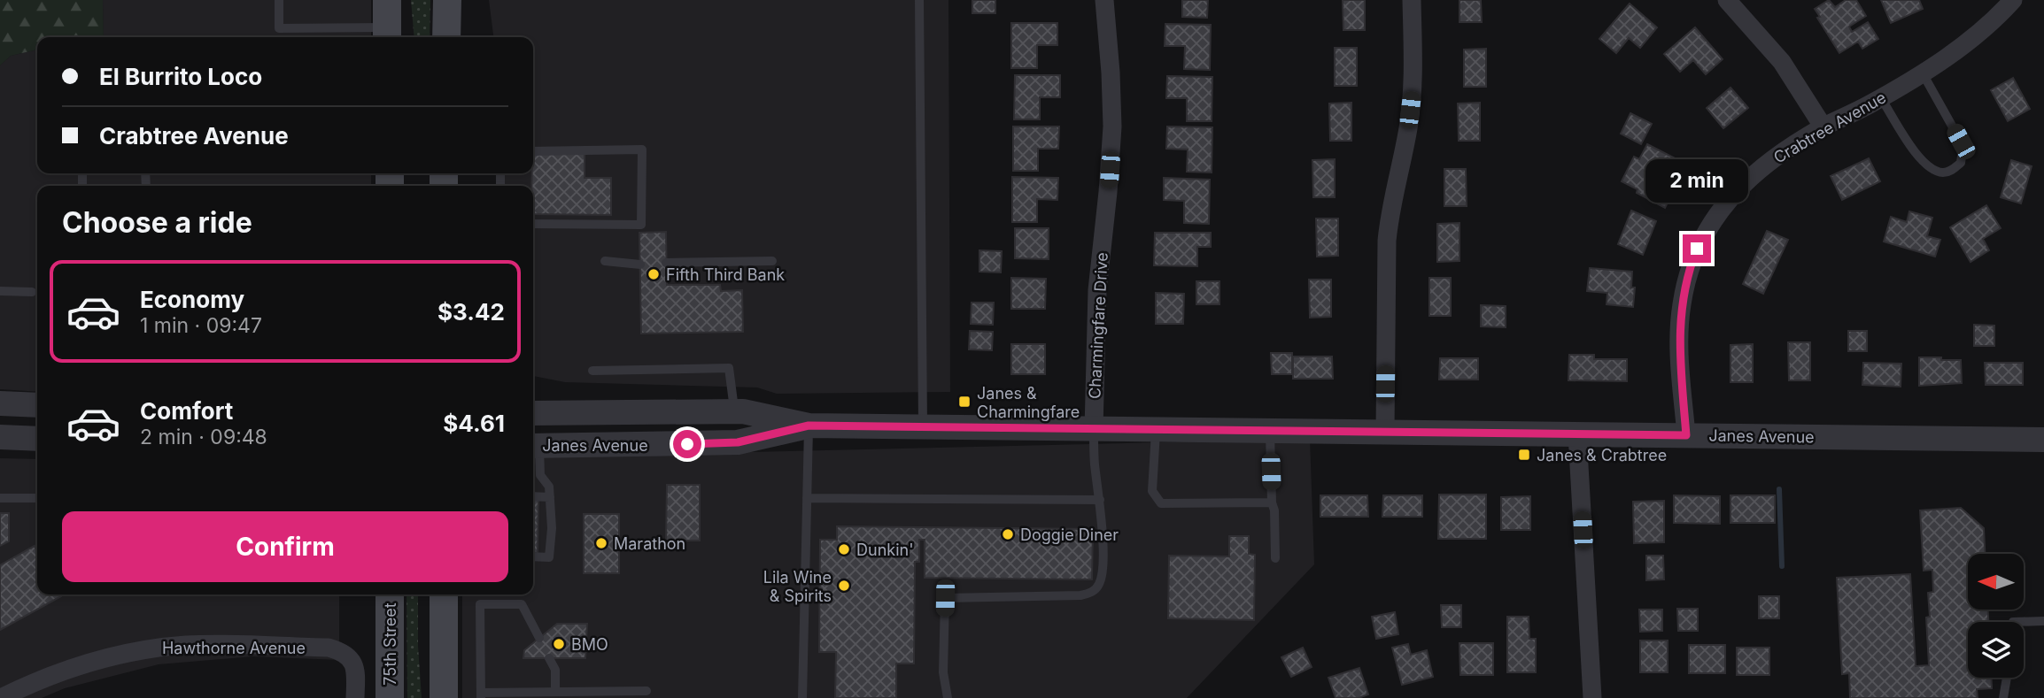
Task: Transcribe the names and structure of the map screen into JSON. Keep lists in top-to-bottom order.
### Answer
{
  "streets": {
    "main road": ["75th Street"],
    "street": [
      "Crabtree Avenue",
      "Charmingfare Drive",
      "Janes Avenue",
      "Hawthorne Avenue"
    ]
  },
  "crossings": [
    ["Crabtree Avenue", "Janes Avenue"],
    ["Charmingfare Drive", "Janes Avenue"]
  ],
  "places": {
    "other": [
      "Fifth Third Bank",
      "Doggie Diner",
      "Marathon",
      "Dunkin'",
      "Lila Wine & Spirits",
      "BMO"
    ],
    "transit": ["Janes & Charmingfare", "Janes & Crabtree"]
  },
  "north": "left",
  "page": {
    "banner": ["El Burrito Loco", "Crabtree Avenue"],
    "bubble": "2 min",
    "heading": "Choose a ride",
    "list": [
      {
        "name": "Economy",
        "note": "1 min · 09:47",
        "value": "$3.42"
      },
      {
        "name": "Comfort",
        "note": "2 min · 09:48",
        "value": "$4.61"
      }
    ],
    "buttons": "Confirm"
  }
}
